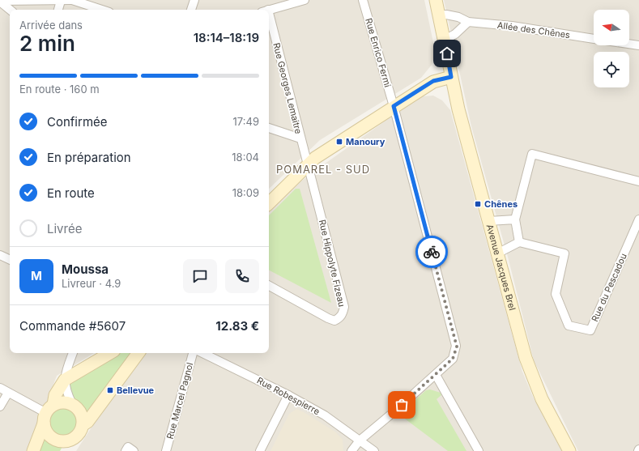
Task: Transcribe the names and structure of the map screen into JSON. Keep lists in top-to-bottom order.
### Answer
{
  "streets": {
    "street": [
      "Allée des Chênes",
      "Rue Enrico Fermi",
      "Rue Georges Lemaitre",
      "Rue Hippolyte Fizeau",
      "Avenue Jacques Brel",
      "Rue du Pescadou",
      "Rue Robespierre",
      "Rue Marcel Pagnol"
    ]
  },
  "crossings": [
    ["Allée des Chênes", "Avenue Jacques Brel"],
    ["Rue Enrico Fermi", "Rue Robespierre"],
    ["Rue Georges Lemaitre", "Rue Hippolyte Fizeau"]
  ],
  "districts": ["POMAREL - SUD"],
  "places": {
    "transit": ["Manoury", "Chênes", "Bellevue"]
  },
  "north": "left",
  "page": {
    "heading": ["2 min", "Arrivée dans", "18:14–18:19"],
    "panel": [
      "Moussa",
      "Livreur · 4.9",
      "Commande #5607",
      "12.83 €"
    ],
    "bar": "En route · 160 m",
    "list": [
      ["Confirmée", "17:49"],
      ["En préparation", "18:04"],
      ["En route", "18:09"],
      "Livrée"
    ],
    "round": "M"
  }
}
